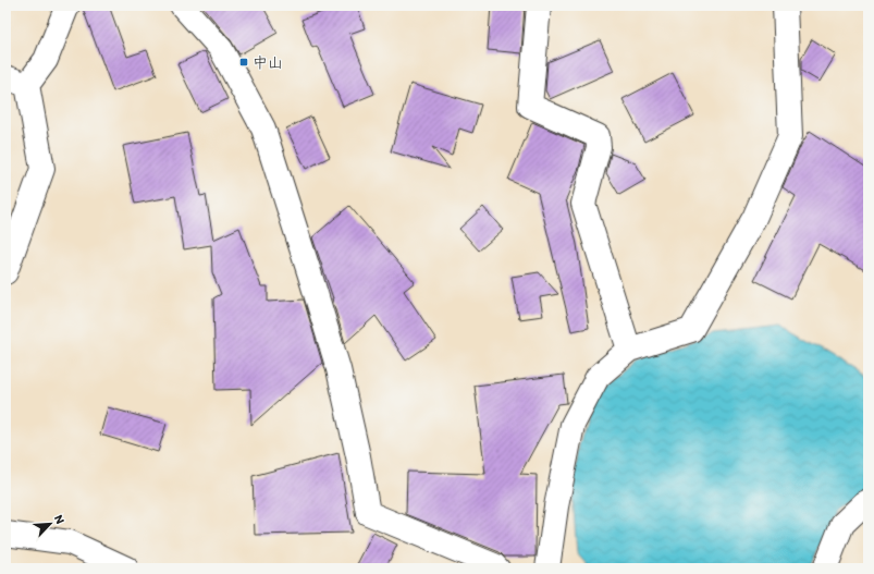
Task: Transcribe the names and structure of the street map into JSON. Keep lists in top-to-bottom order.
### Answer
{
  "places": {
    "transit": ["中山"]
  },
  "north": "top right"
}
